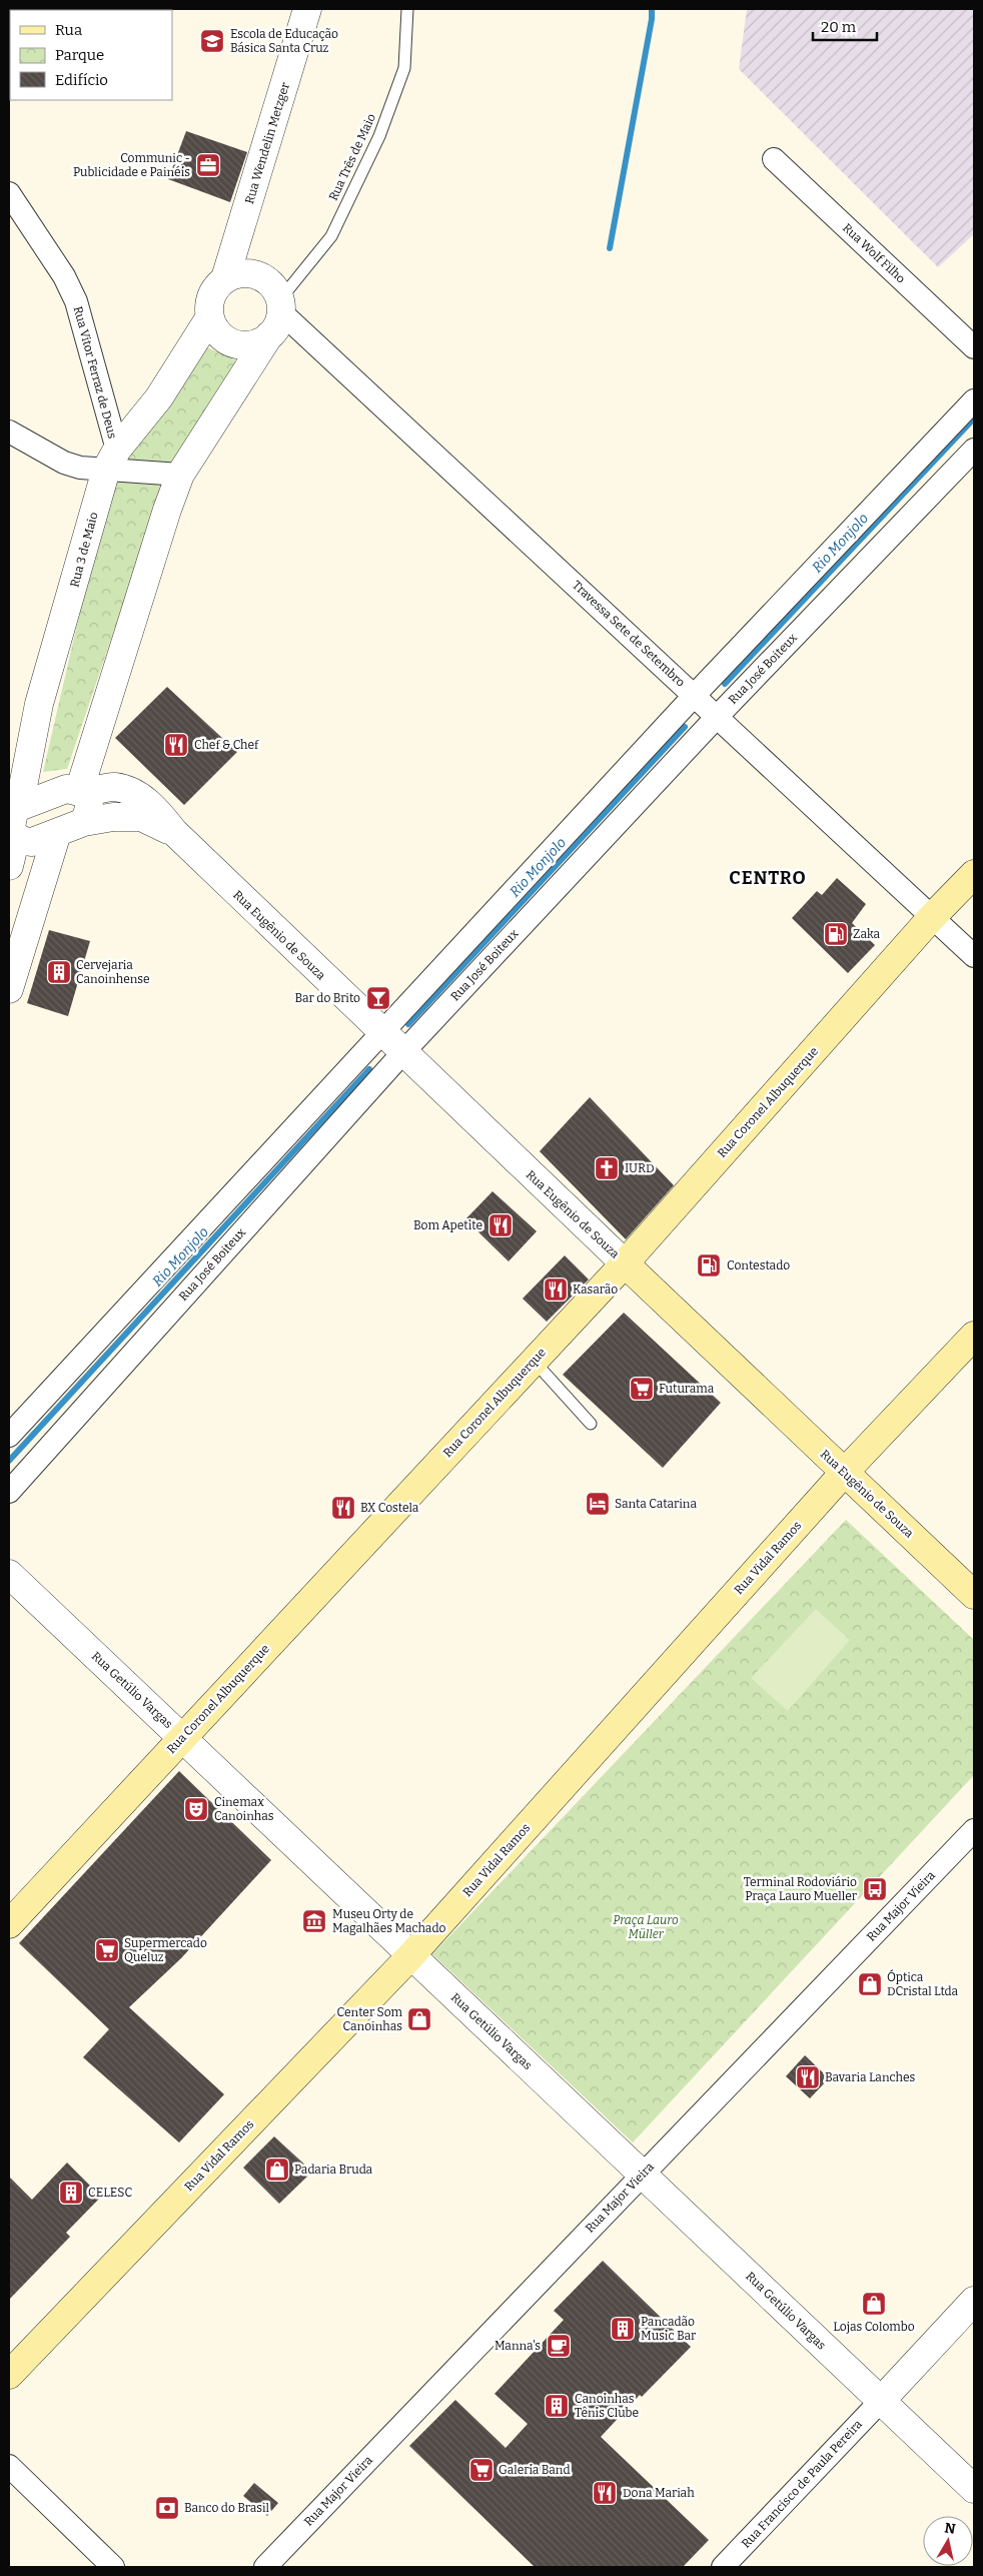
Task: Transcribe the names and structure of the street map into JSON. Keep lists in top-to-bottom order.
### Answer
{
  "streets": {
    "main road": ["Rua Eugênio de Souza", "Rua Coronel Albuquerque", "Rua Vidal Ramos"],
    "street": [
      "Rua Wendelin Metzger",
      "Rua Wolf Filho",
      "Rua Vitor Ferraz de Deus",
      "Rua 3 de Maio",
      "Travessa Sete de Setembro",
      "Rua José Boiteux",
      "Rua Getúlio Vargas",
      "Rua Major Vieira",
      "Rua Francisco de Paula Pereira"
    ],
    "lane": ["Rua Três de Maio"]
  },
  "crossings": [
    ["Rua Wendelin Metzger", "Rua Três de Maio"],
    ["Rua Wendelin Metzger", "Rua 3 de Maio"],
    ["Rua Wendelin Metzger", "Travessa Sete de Setembro"],
    ["Rua Três de Maio", "Rua 3 de Maio"],
    ["Rua Três de Maio", "Travessa Sete de Setembro"],
    ["Rua Vitor Ferraz de Deus", "Rua 3 de Maio"],
    ["Rua 3 de Maio", "Travessa Sete de Setembro"],
    ["Rua 3 de Maio", "Rua Eugênio de Souza"],
    ["Travessa Sete de Setembro", "Rua José Boiteux"],
    ["Travessa Sete de Setembro", "Rua Coronel Albuquerque"],
    ["Rua José Boiteux", "Rua Eugênio de Souza"],
    ["Rua Eugênio de Souza", "Rua Coronel Albuquerque"],
    ["Rua Eugênio de Souza", "Rua Vidal Ramos"],
    ["Rua Coronel Albuquerque", "Rua Getúlio Vargas"],
    ["Rua Vidal Ramos", "Rua Getúlio Vargas"],
    ["Rua Getúlio Vargas", "Rua Major Vieira"],
    ["Rua Getúlio Vargas", "Rua Francisco de Paula Pereira"]
  ],
  "districts": ["CENTRO"],
  "water": ["Rio Monjolo"],
  "parks": ["Praça Lauro Müller"],
  "places": {
    "school or university": ["Escola de Educação Básica Santa Cruz"],
    "office": ["Communic - Publicidade e Painéis"],
    "restaurant": [
      "Chef & Chef",
      "Bom Apetite",
      "Kasarão",
      "BX Costela",
      "Bavaria Lanches",
      "Dona Mariah"
    ],
    "fuel station": ["Zaka", "Contestado"],
    "building": [
      "Cervejaria Canoinhense",
      "CELESC",
      "Pancadão Music Bar",
      "Canoinhas Tênis Clube"
    ],
    "bar": ["Bar do Brito"],
    "church": ["IURD"],
    "supermarket": ["Futurama", "Supermercado Queluz", "Galeria Band"],
    "hotel": ["Santa Catarina"],
    "theatre": ["Cinemax Canoinhas"],
    "bus stop": ["Terminal Rodoviário Praça Lauro Mueller"],
    "museum": ["Museu Orty de Magalhães Machado"],
    "shop": [
      "Óptica DCristal Ltda",
      "Center Som Canoinhas",
      "Padaria Bruda",
      "Lojas Colombo"
    ],
    "cafe": ["Manna's"],
    "bank": ["Banco do Brasil"]
  },
  "legend": ["Rua", "Parque", "Edifício"],
  "scale_bar": "20 m",
  "north": "top"
}
